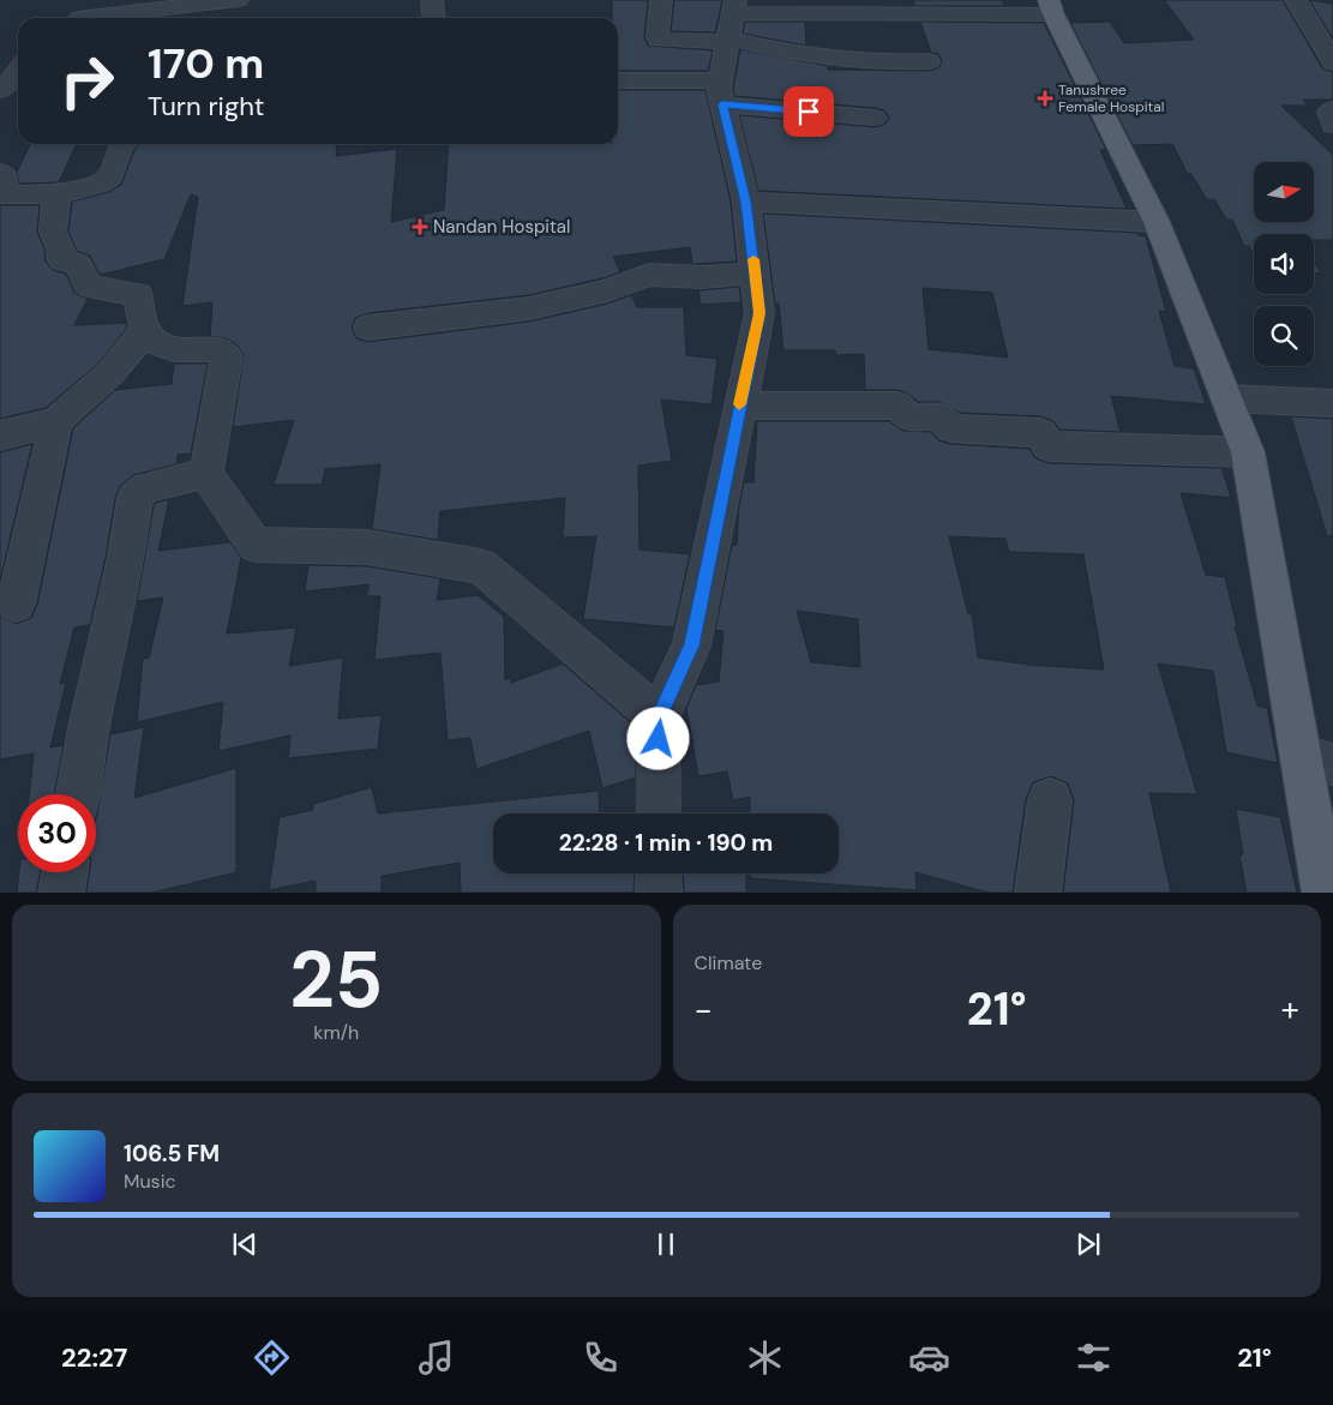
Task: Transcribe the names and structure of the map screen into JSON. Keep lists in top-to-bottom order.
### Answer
{
  "places": {
    "health": ["Tanushree Female Hospital", "Nandan Hospital"]
  },
  "north": "right",
  "page": {
    "turn": ["170 m", "Turn right"],
    "limit": "30",
    "trip": "22:28 · 1 min · 190 m",
    "tile": [
      ["25", "km/h"],
      "Climate"
    ],
    "heat": ["−", "21°", "+"],
    "song": ["106.5 FM", "Music"],
    "tabs": ["22:27", "21°"]
  }
}
